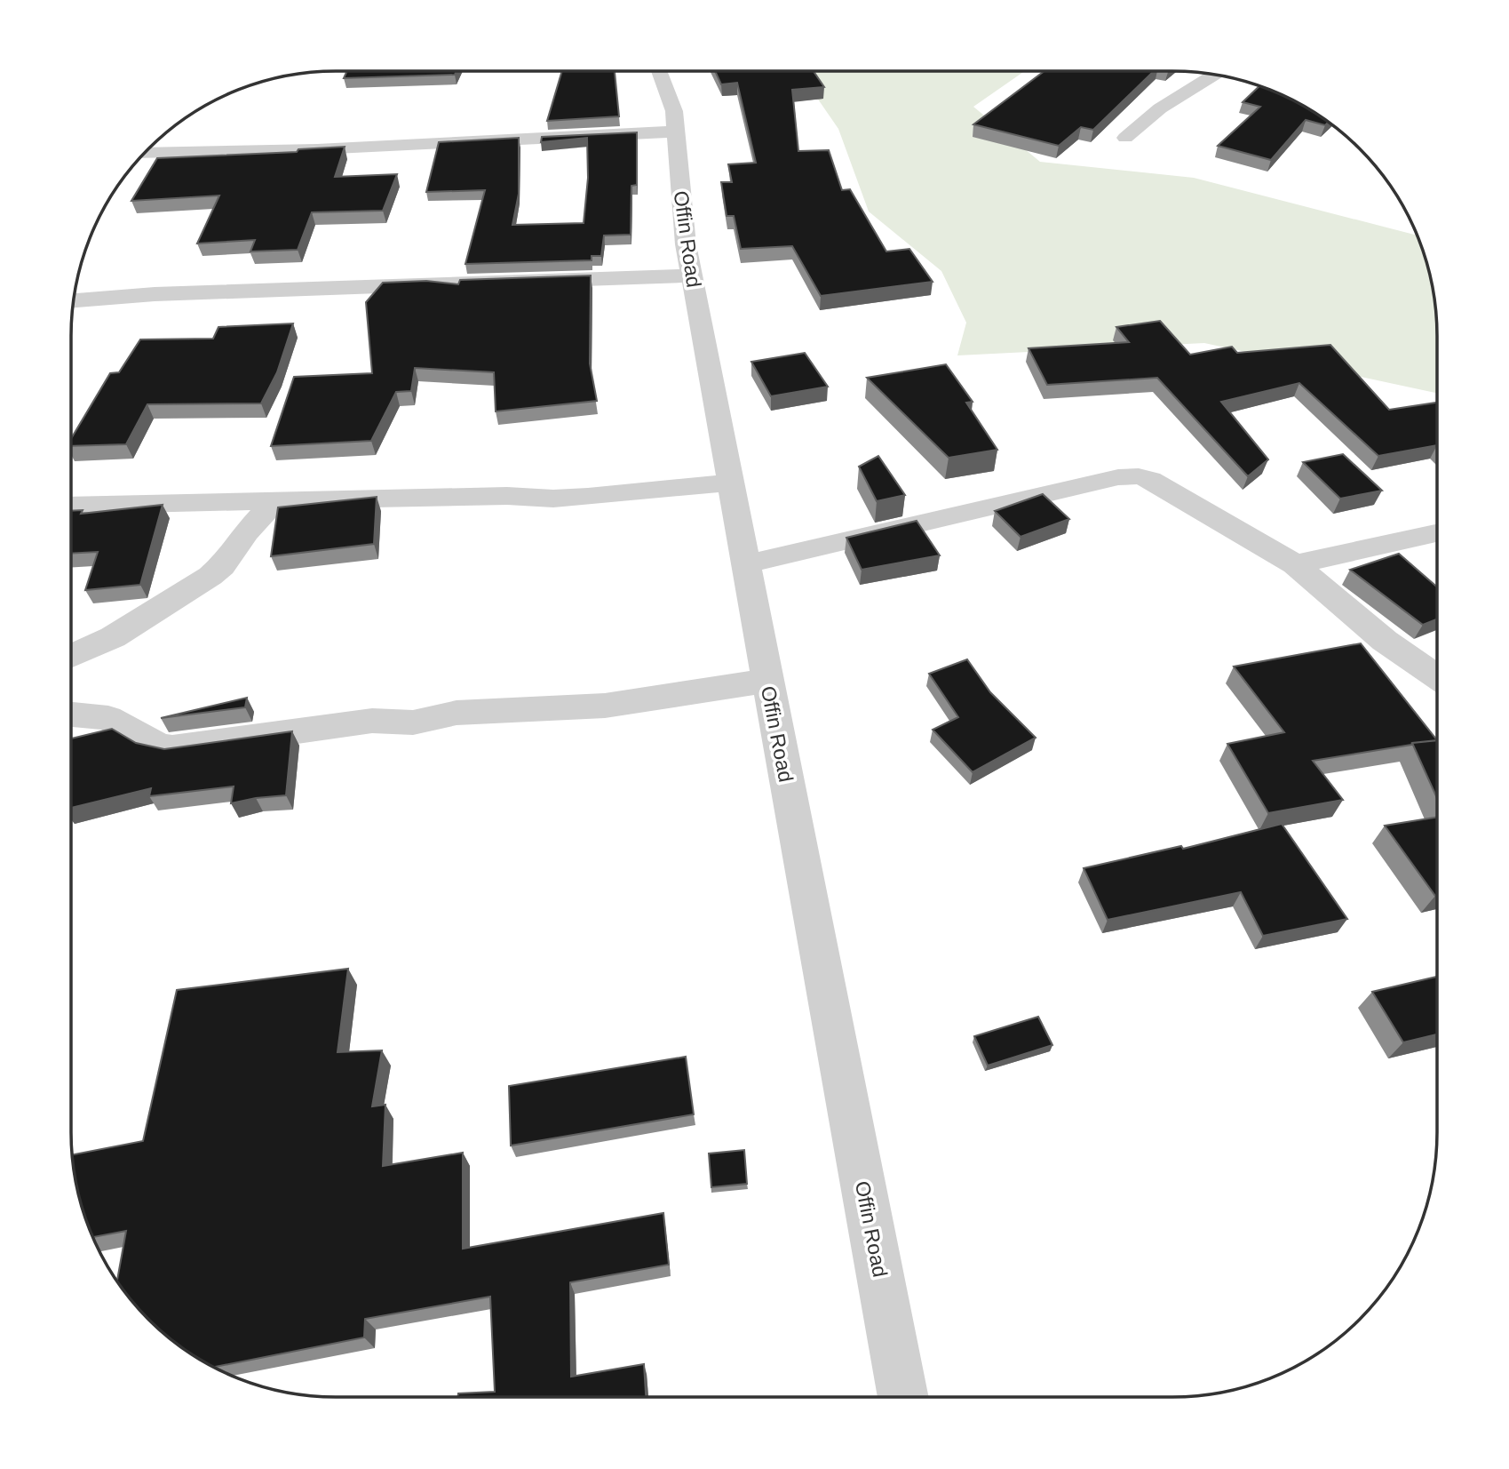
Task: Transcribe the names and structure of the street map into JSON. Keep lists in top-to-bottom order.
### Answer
{
  "streets": {
    "street": ["Offin Road"]
  }
}
